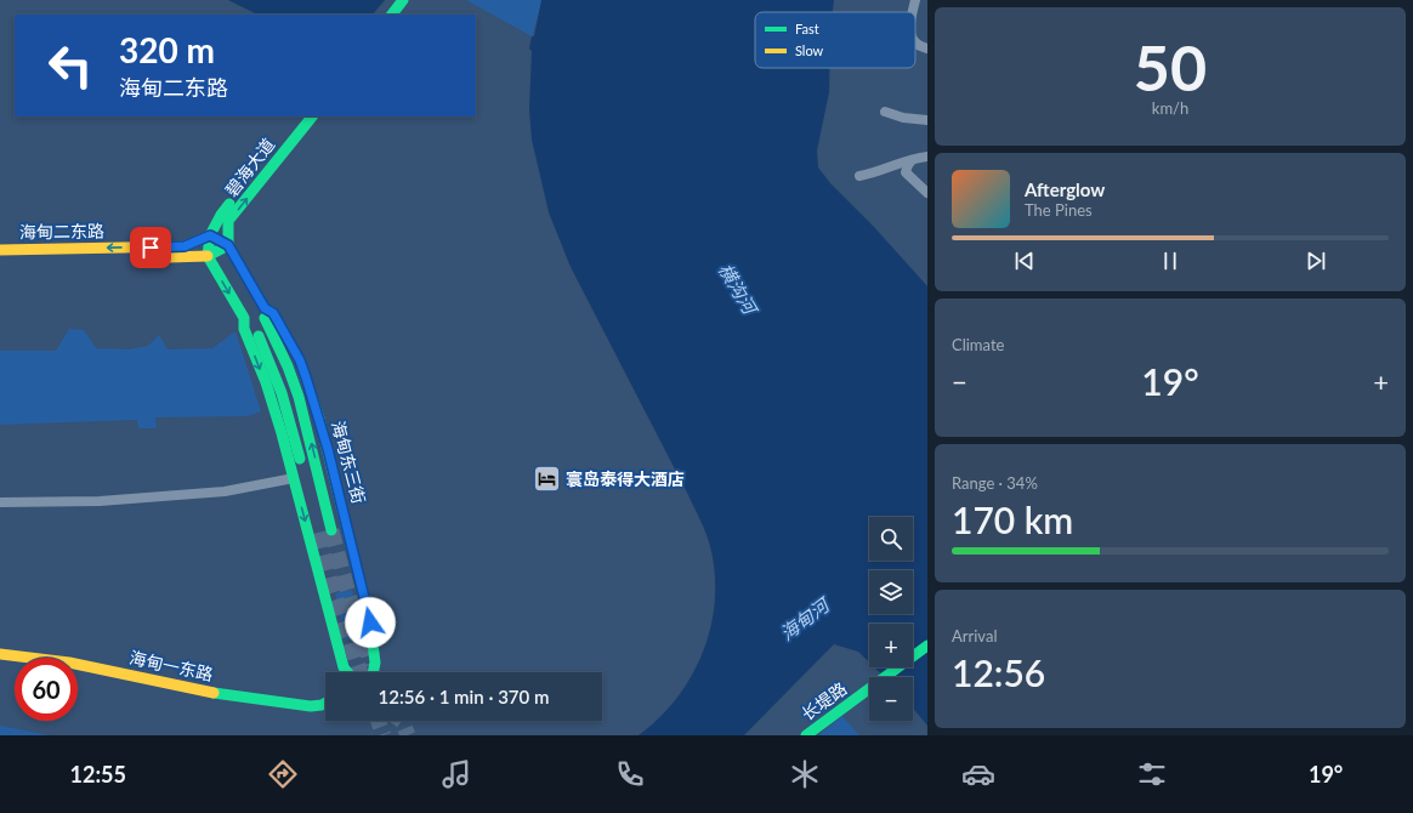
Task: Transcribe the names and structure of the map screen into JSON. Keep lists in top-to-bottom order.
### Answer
{
  "streets": {
    "main road": [
      "碧海大道",
      "海甸二东路",
      "海甸东三街",
      "海甸一东路",
      "长堤路"
    ]
  },
  "crossings": [
    ["碧海大道", "海甸二东路"],
    ["碧海大道", "海甸东三街"]
  ],
  "water": ["横沟河", "海甸河"],
  "places": {
    "hotel": ["寰岛泰得大酒店"]
  },
  "legend": ["Fast", "Slow"],
  "page": {
    "tile": [
      ["50", "km/h"],
      "Climate",
      ["Range · 34%", "170 km"],
      ["Arrival", "12:56"]
    ],
    "turn": ["320 m", "海甸二东路"],
    "song": ["Afterglow", "The Pines"],
    "heat": ["−", "19°", "+"],
    "map_buttons": ["+", "−"],
    "limit": "60",
    "trip": "12:56 · 1 min · 370 m",
    "tabs": ["12:55", "19°"]
  }
}
